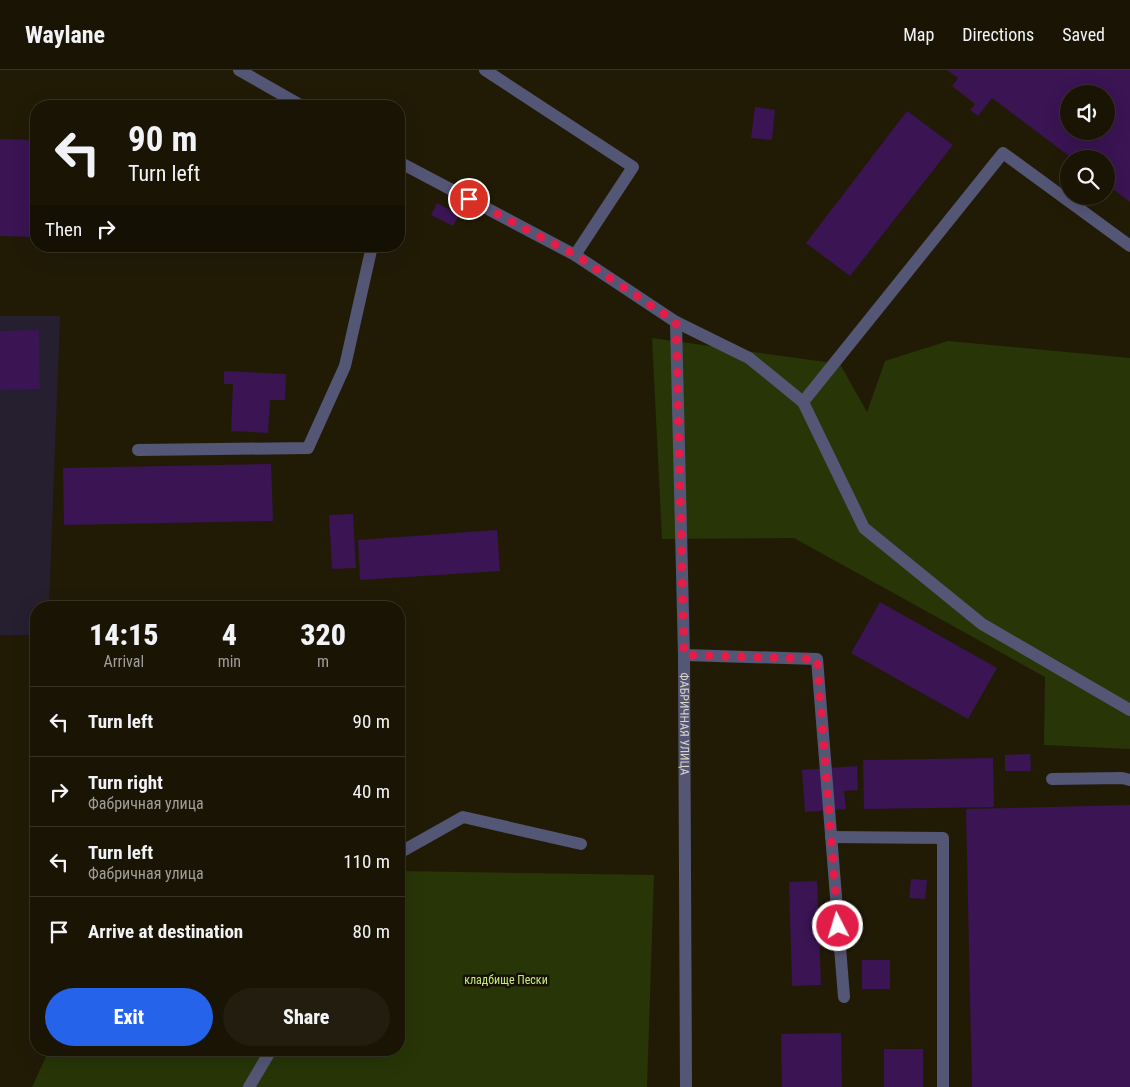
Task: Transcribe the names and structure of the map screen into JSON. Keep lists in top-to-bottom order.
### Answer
{
  "streets": {
    "street": ["ФАБРИЧНАЯ УЛИЦА"]
  },
  "parks": ["кладбище Пески"],
  "page": {
    "header": "Waylane",
    "nav": ["Map", "Directions", "Saved"],
    "turn": ["90 m", "Turn left"],
    "then": "Then",
    "eta": [
      "14:15",
      "Arrival",
      "4",
      "min",
      "320",
      "m"
    ],
    "list": [
      {
        "name": "Turn left",
        "value": "90 m"
      },
      {
        "name": "Turn right",
        "note": "Фабричная улица",
        "value": "40 m"
      },
      {
        "name": "Turn left",
        "note": "Фабричная улица",
        "value": "110 m"
      },
      {
        "name": "Arrive at destination",
        "value": "80 m"
      }
    ],
    "buttons": ["Exit", "Share"]
  }
}
